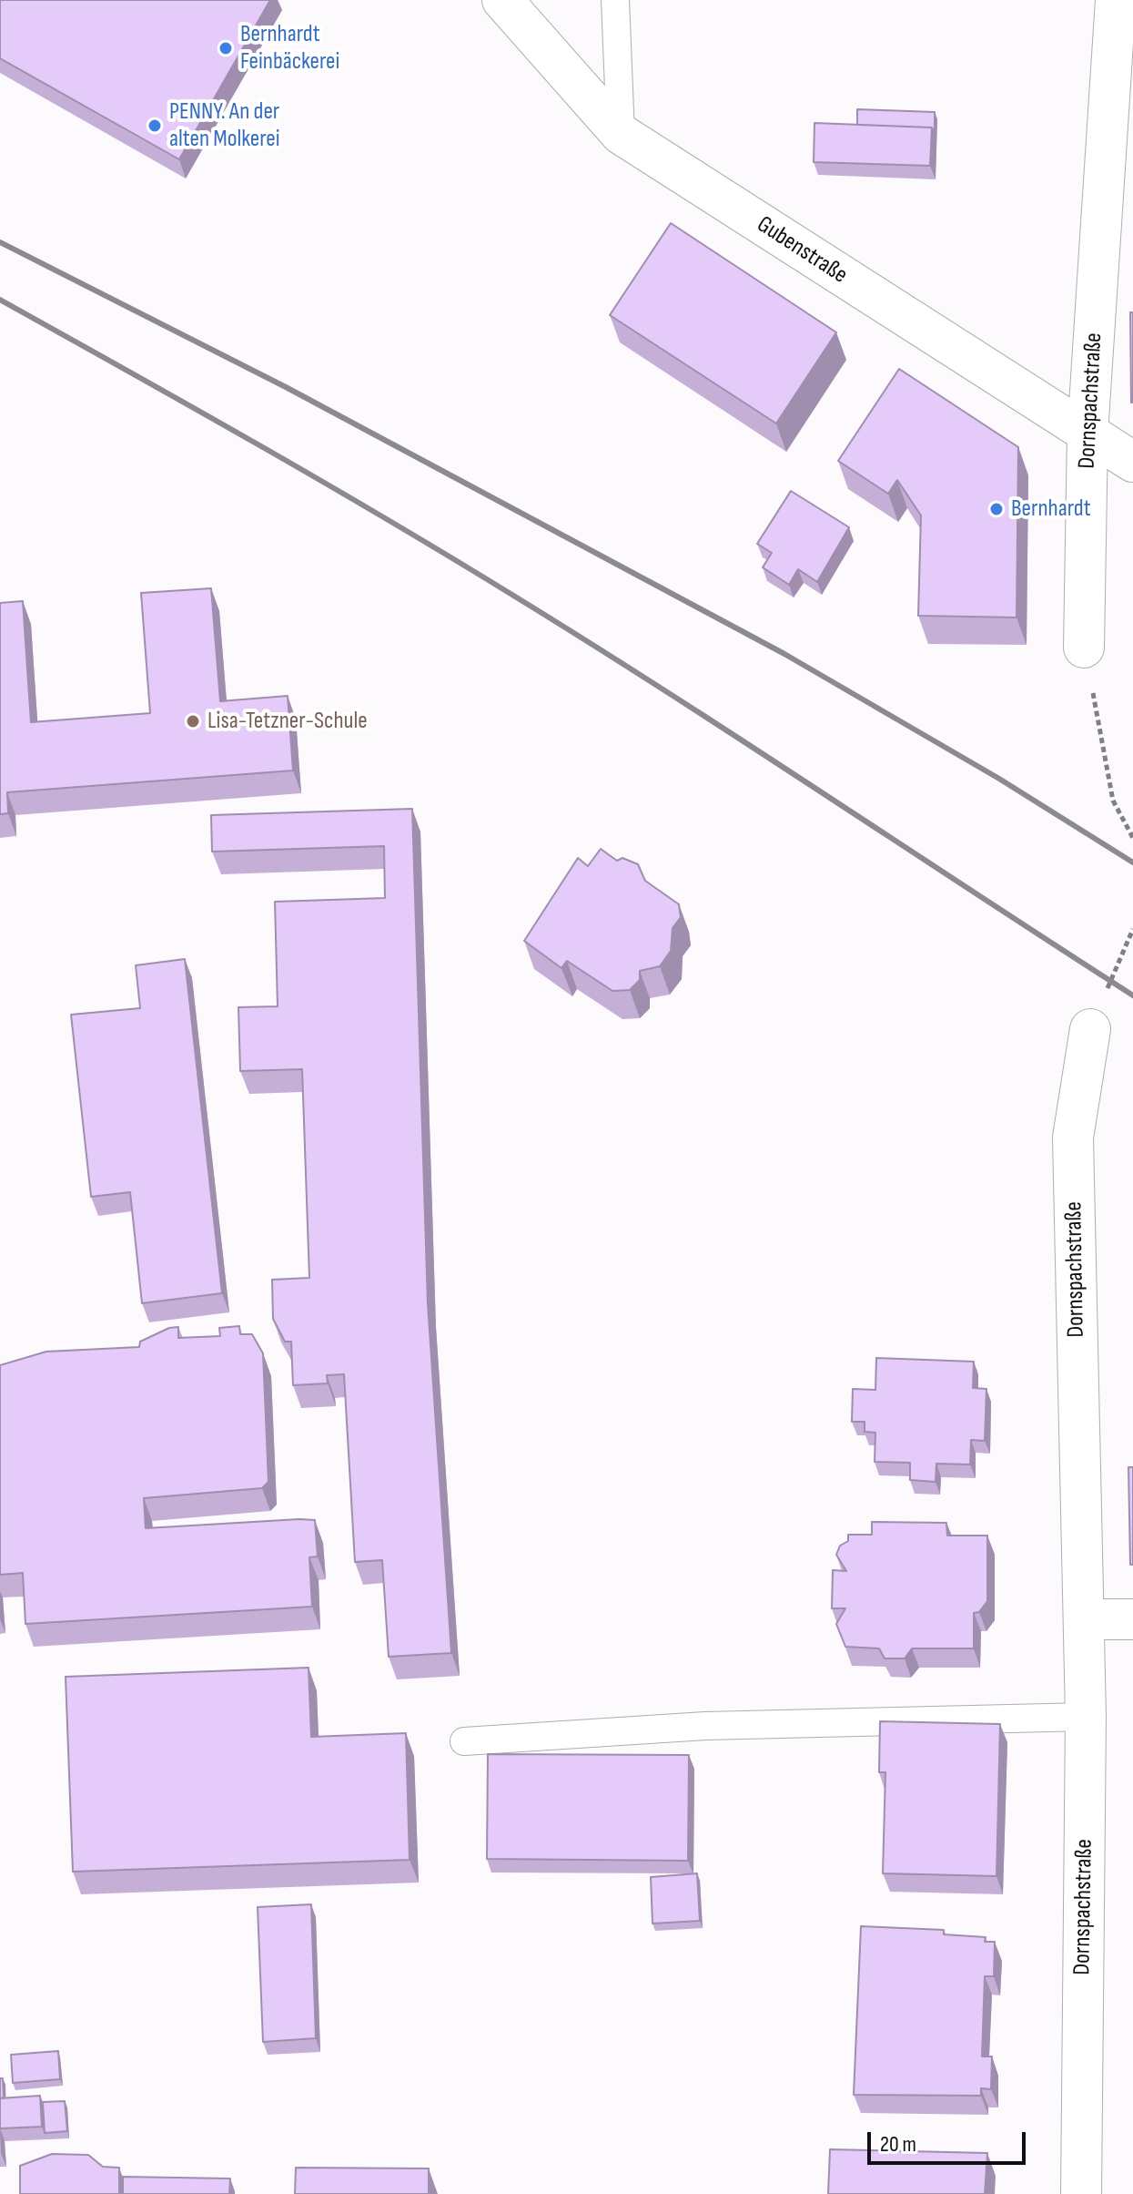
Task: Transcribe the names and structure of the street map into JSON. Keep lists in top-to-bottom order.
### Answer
{
  "streets": {
    "street": ["Gubenstraße", "Dornspachstraße"]
  },
  "crossings": [
    ["Gubenstraße", "Dornspachstraße"]
  ],
  "places": [
    "Bernhardt Feinbäckerei",
    "PENNY. An der alten Molkerei",
    "Bernhardt",
    "Lisa-Tetzner-Schule"
  ],
  "scale_bar": "20 m"
}
